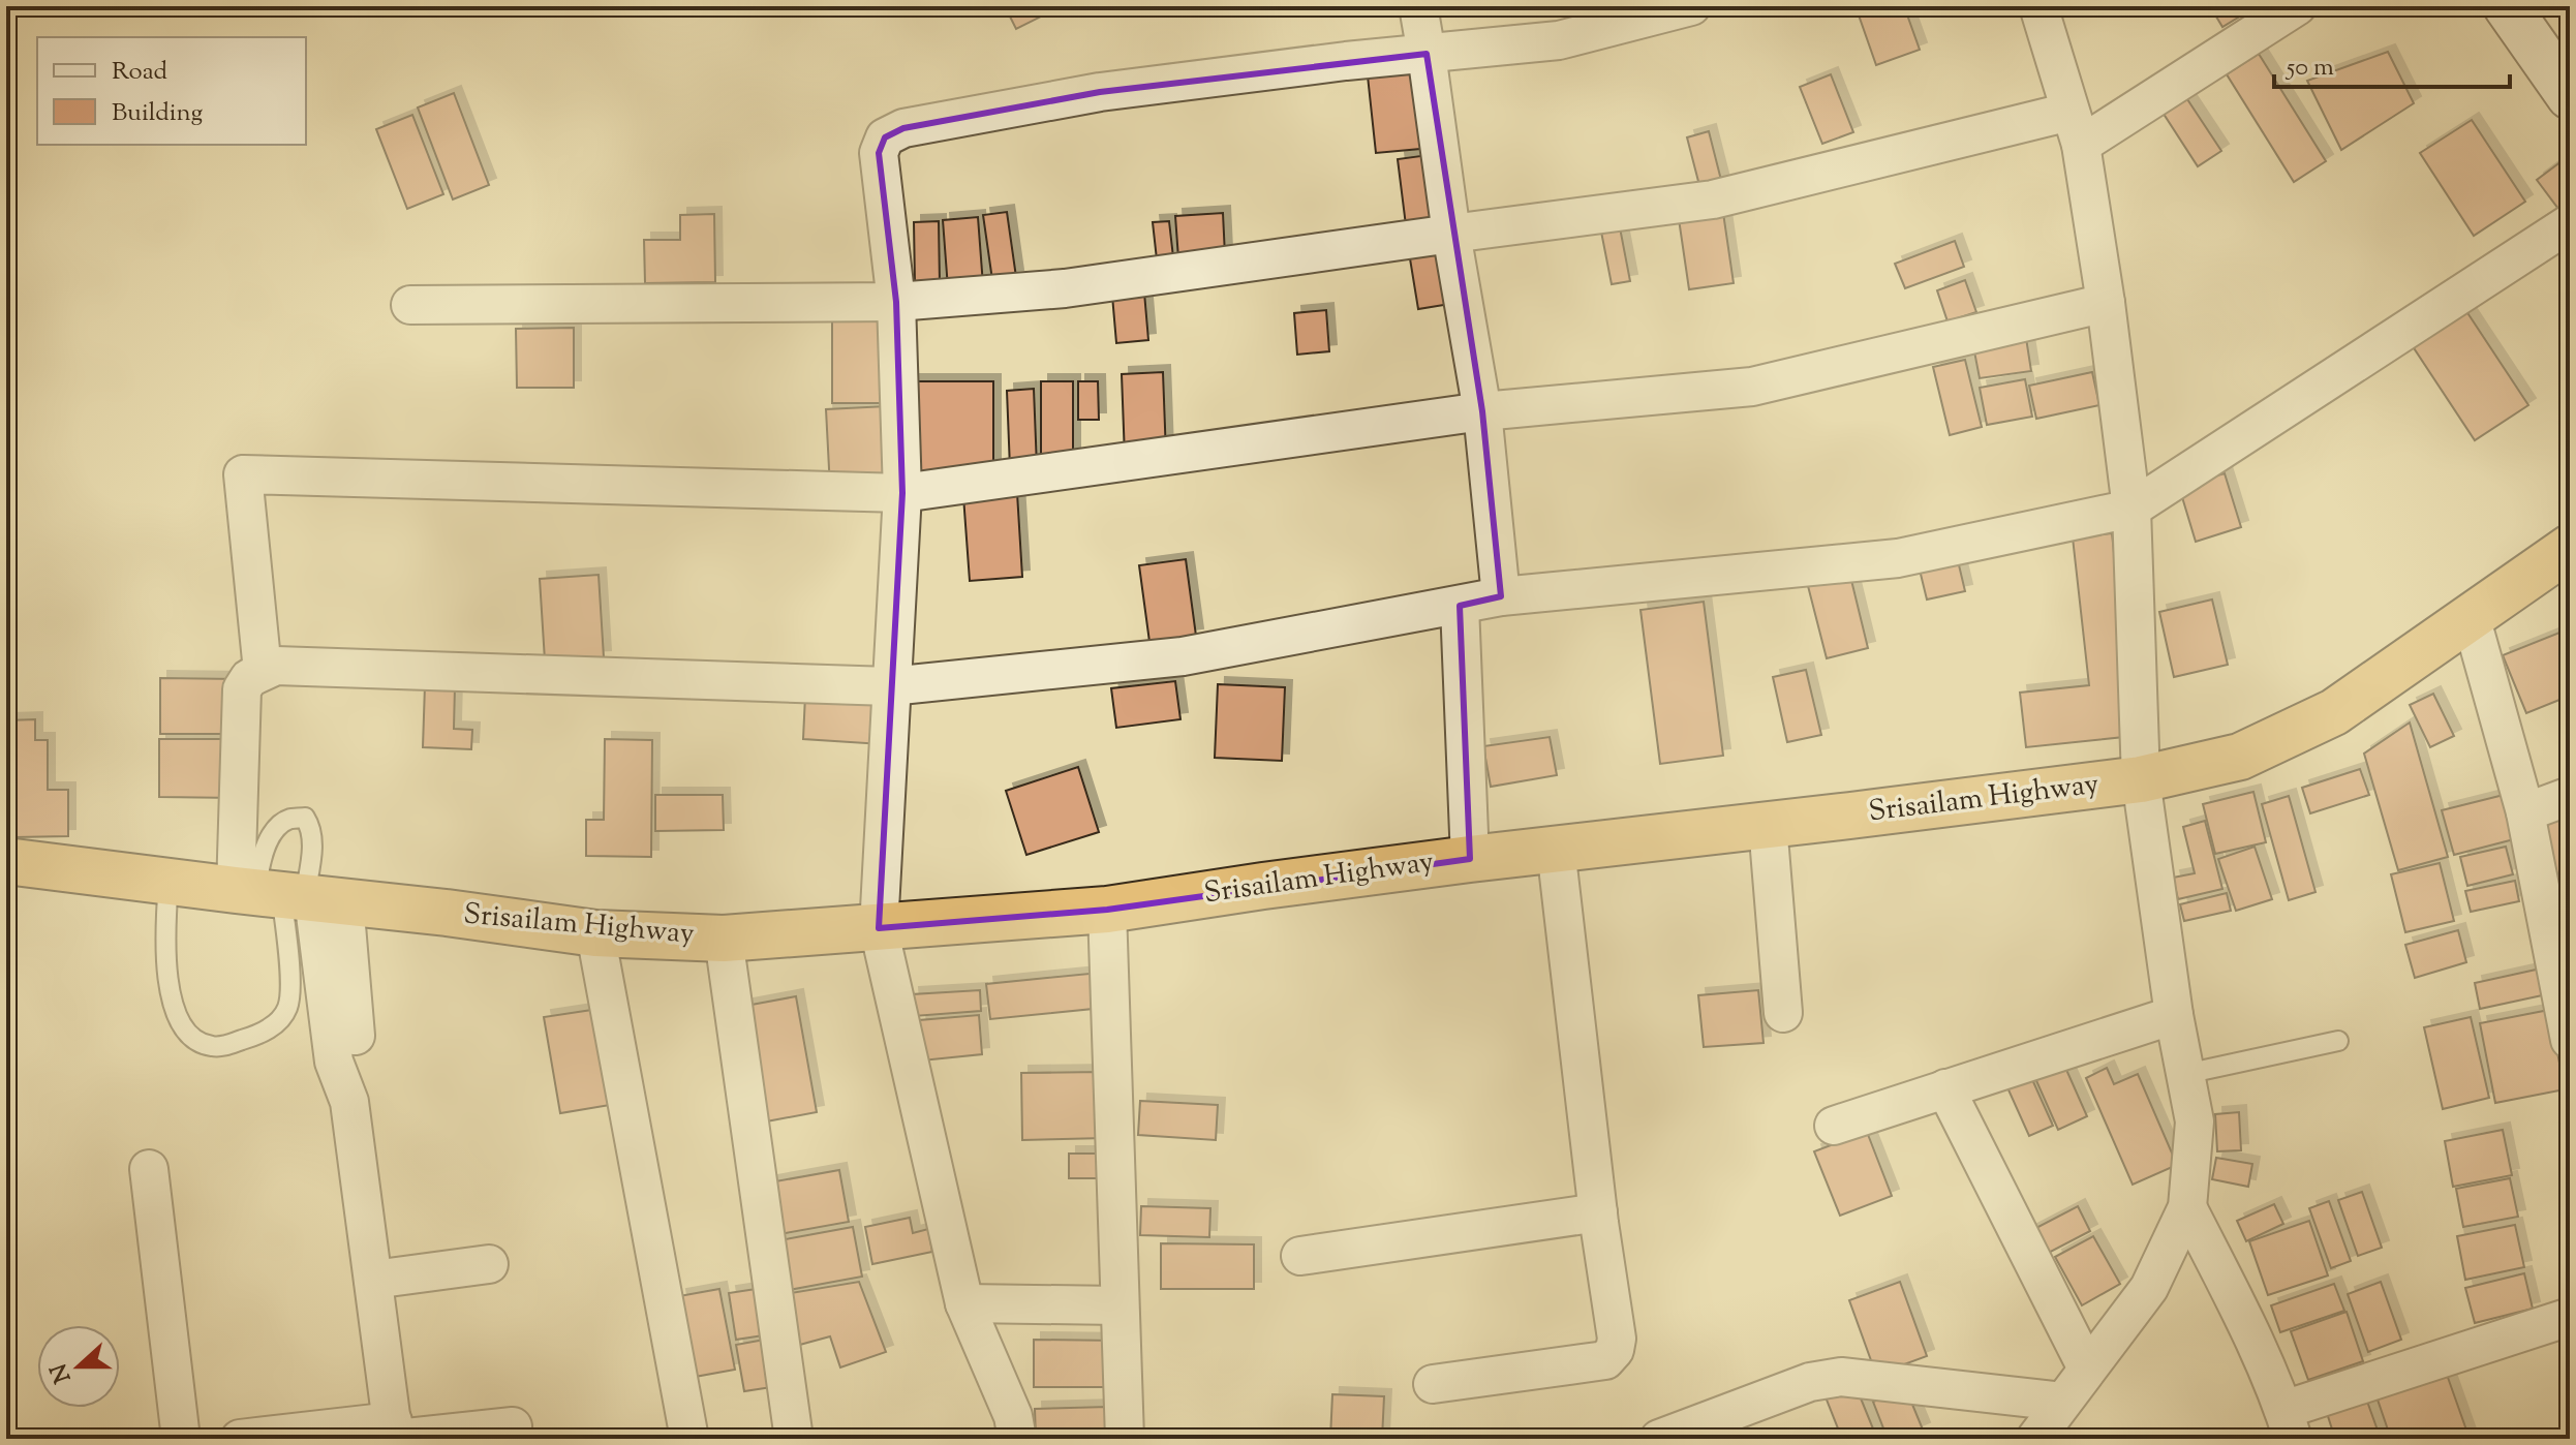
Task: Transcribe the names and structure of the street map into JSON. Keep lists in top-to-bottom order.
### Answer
{
  "streets": {
    "highway": ["Srisailam Highway"]
  },
  "legend": ["Road", "Building"],
  "scale_bar": "50 m",
  "north": "left"
}
